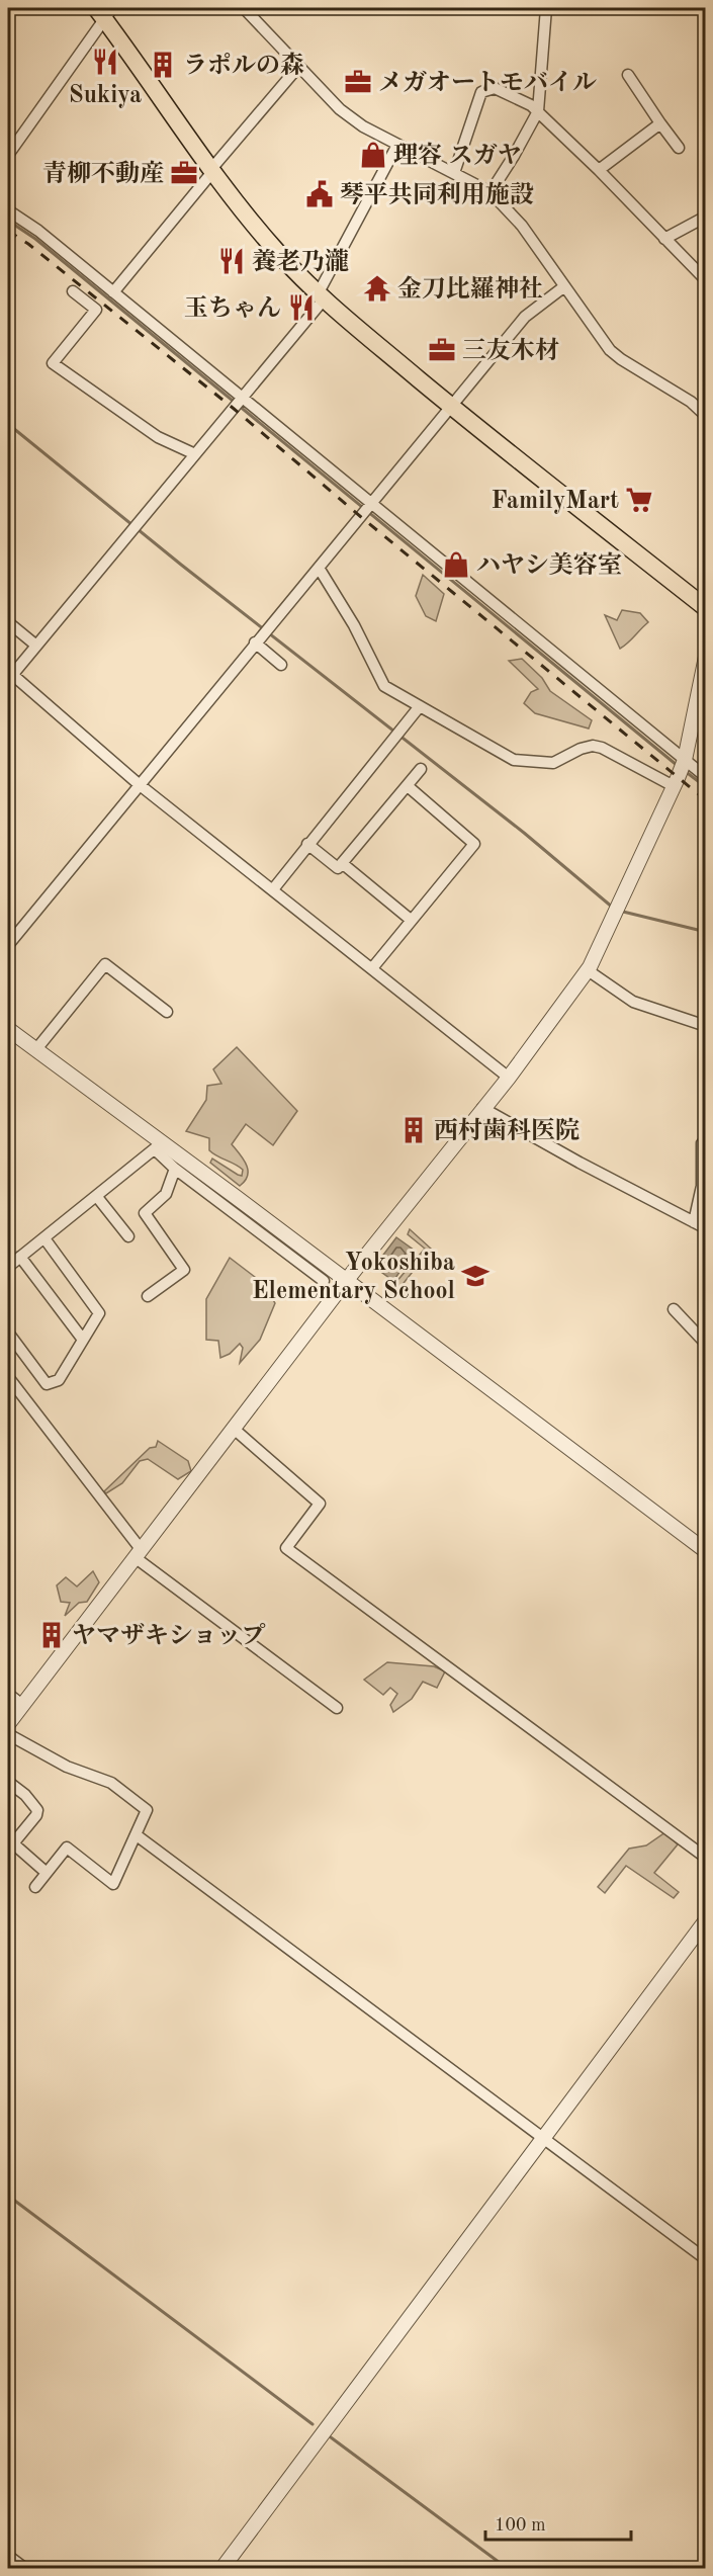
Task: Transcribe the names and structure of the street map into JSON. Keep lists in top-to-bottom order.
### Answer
{
  "places": {
    "restaurant": ["Sukiya", "養老乃瀧", "玉ちゃん"],
    "building": ["ラポルの森", "西村歯科医院", "ヤマザキショップ"],
    "office": ["メガオートモバイル", "青柳不動産", "三友木材"],
    "shop": ["理容 スガヤ", "ハヤシ美容室"],
    "public building": ["琴平共同利用施設"],
    "temple": ["金刀比羅神社"],
    "supermarket": ["FamilyMart"],
    "school or university": ["Yokoshiba Elementary School"]
  },
  "scale_bar": "100 m"
}
